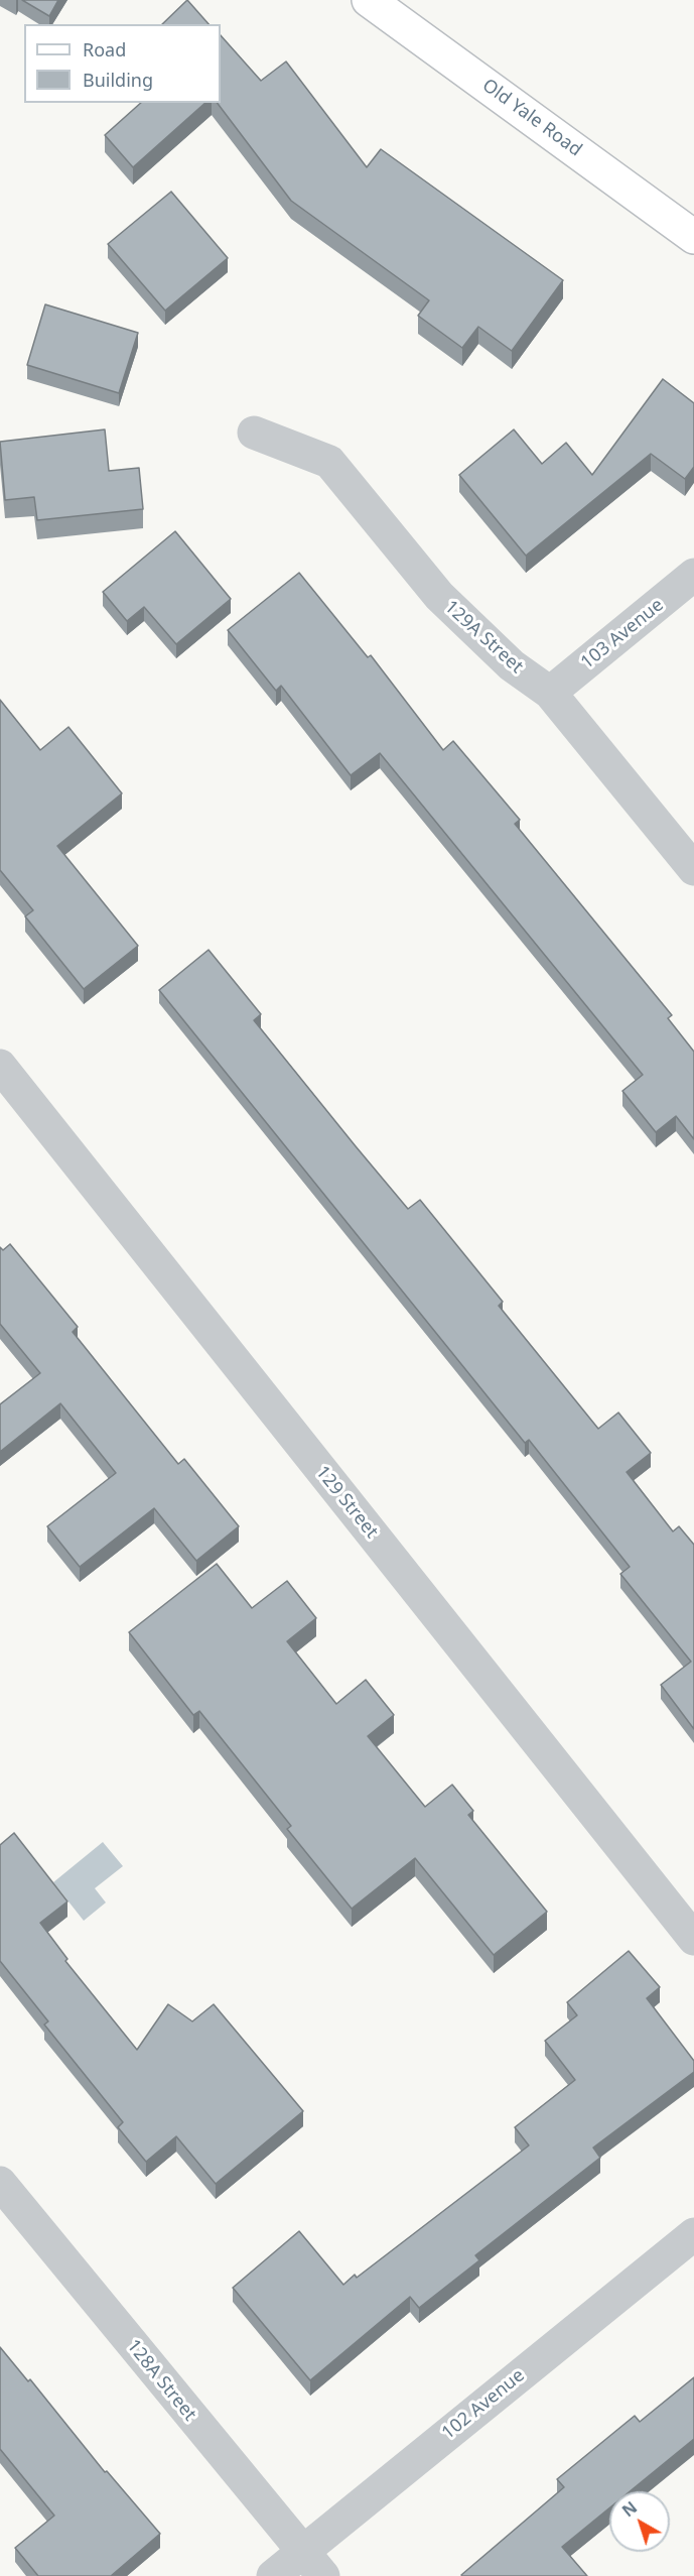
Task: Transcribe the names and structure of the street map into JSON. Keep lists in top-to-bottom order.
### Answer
{
  "streets": {
    "main road": ["Old Yale Road"],
    "street": [
      "103 Avenue",
      "129A Street",
      "129 Street",
      "128A Street",
      "102 Avenue"
    ]
  },
  "crossings": [
    ["103 Avenue", "129A Street"],
    ["128A Street", "102 Avenue"]
  ],
  "legend": ["Road", "Building"],
  "north": "top left"
}
